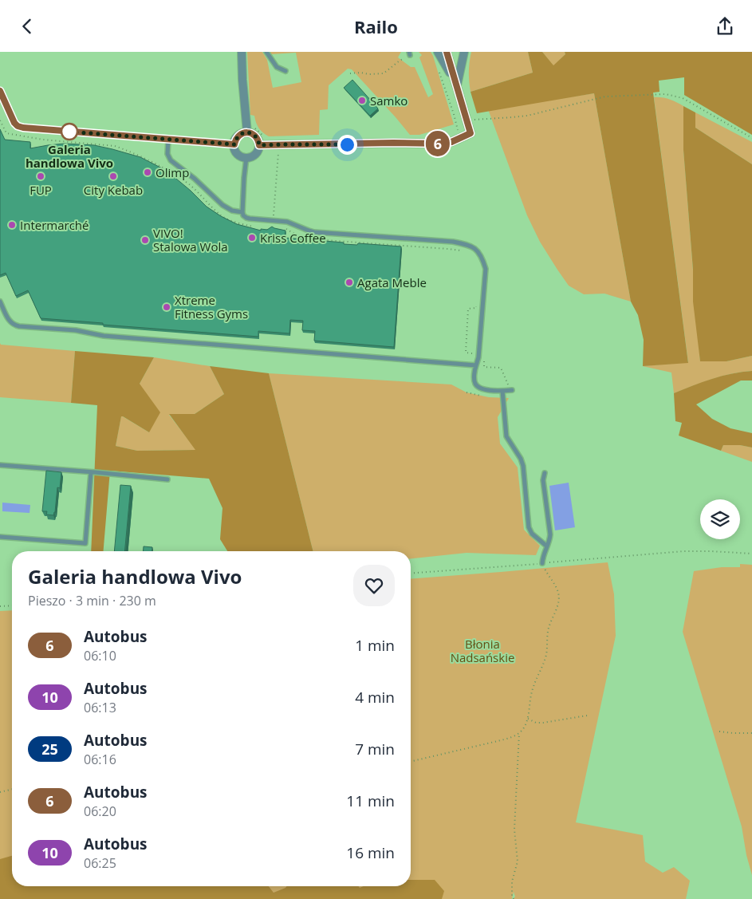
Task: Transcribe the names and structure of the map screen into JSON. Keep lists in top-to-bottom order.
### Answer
{
  "parks": ["Błonia Nadsańskie"],
  "places": [
    "Samko",
    "Galeria handlowa Vivo",
    "Olimp",
    "FUP",
    "City Kebab",
    "Intermarché",
    "Kriss Coffee",
    "VIVO! Stalowa Wola",
    "Agata Meble",
    "Xtreme Fitness Gyms"
  ],
  "lines": ["bus line 6"],
  "page": {
    "header": "Railo",
    "on_map": "6",
    "heading": ["Galeria handlowa Vivo", "Pieszo · 3 min · 230 m"],
    "list": [
      {
        "mark": "6",
        "name": "Autobus",
        "note": "06:10",
        "value": "1 min"
      },
      {
        "mark": "10",
        "name": "Autobus",
        "note": "06:13",
        "value": "4 min"
      },
      {
        "mark": "25",
        "name": "Autobus",
        "note": "06:16",
        "value": "7 min"
      },
      {
        "mark": "6",
        "name": "Autobus",
        "note": "06:20",
        "value": "11 min"
      },
      {
        "mark": "10",
        "name": "Autobus",
        "note": "06:25",
        "value": "16 min"
      }
    ]
  }
}
